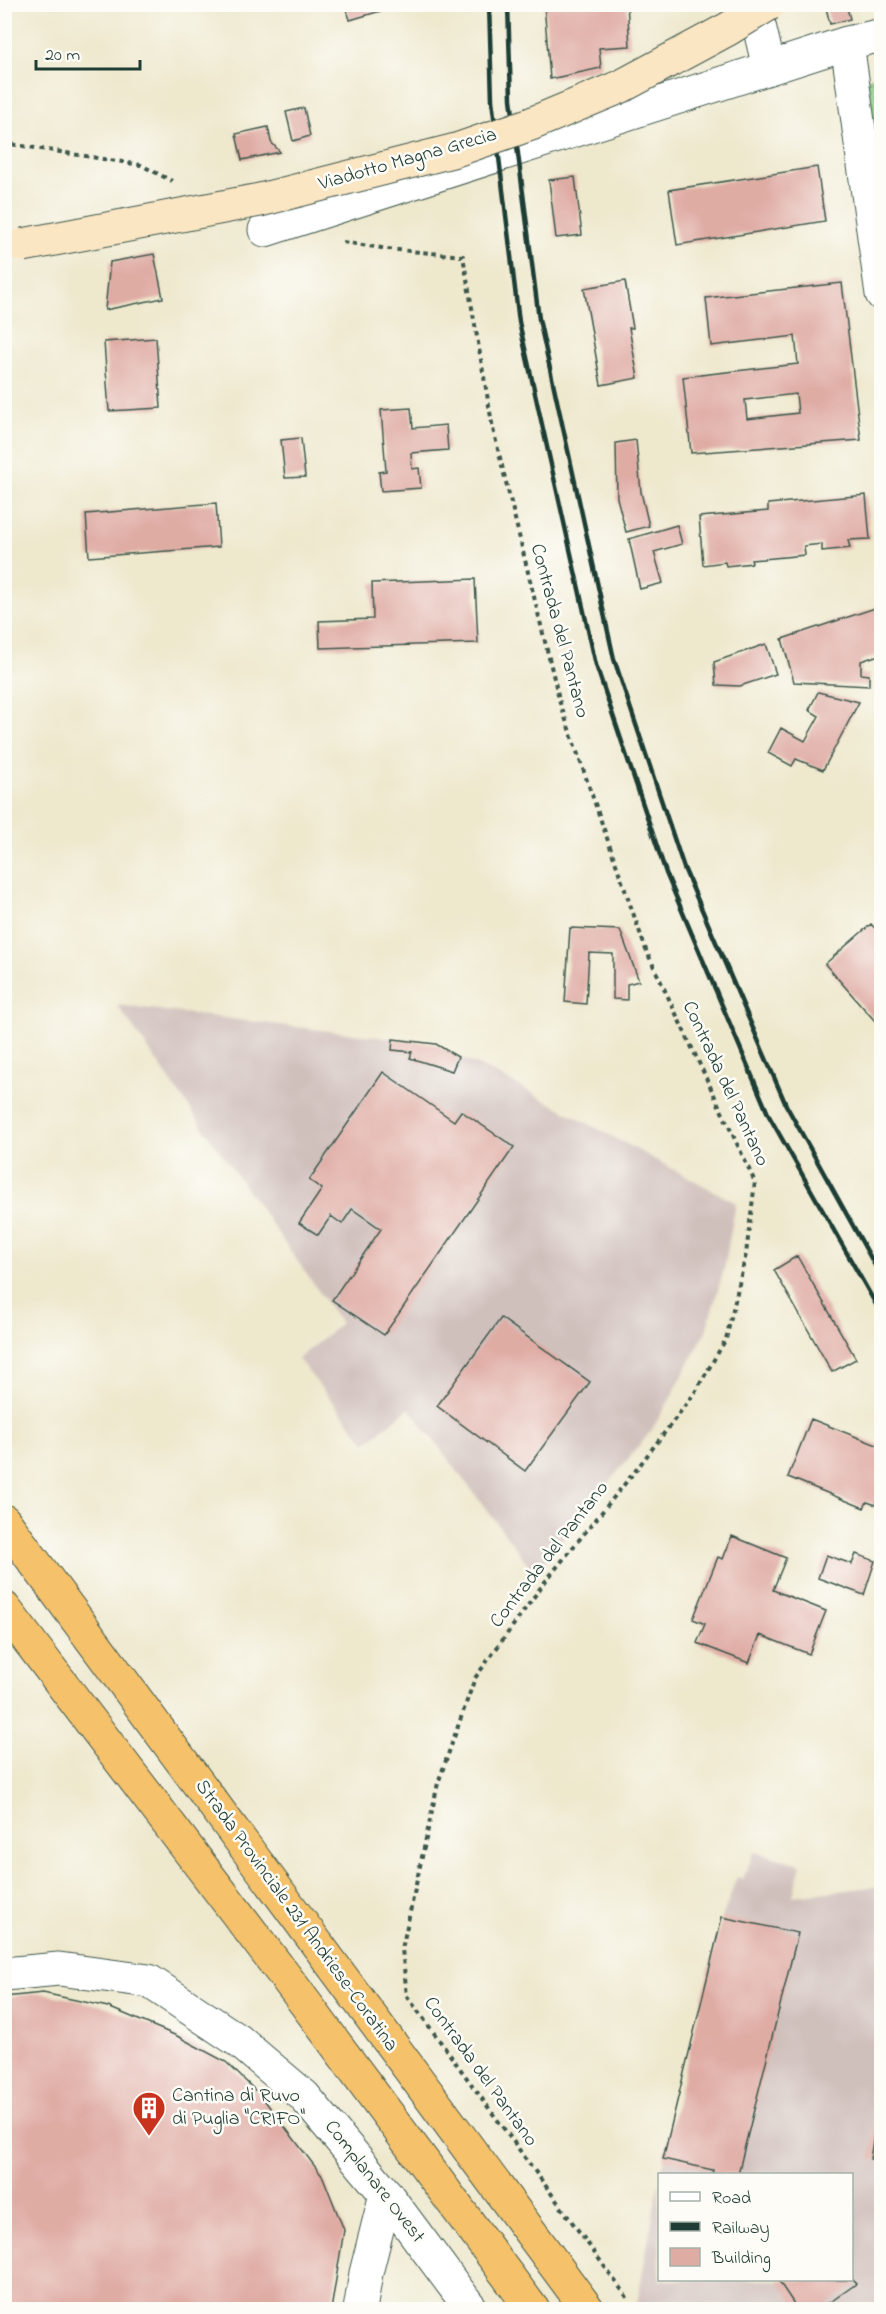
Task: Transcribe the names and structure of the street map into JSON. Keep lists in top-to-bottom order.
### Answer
{
  "streets": {
    "highway": ["Strada Provinciale 231 Andriese-Coratina"],
    "main road": ["Viadotto Magna Grecia"],
    "street": ["Complanare Ovest"],
    "path": ["Contrada del Pantano"]
  },
  "places": {
    "building": ["Cantina di Ruvo di Puglia \"CRIFO\""]
  },
  "legend": ["Road", "Railway", "Building"],
  "scale_bar": "20 m"
}
